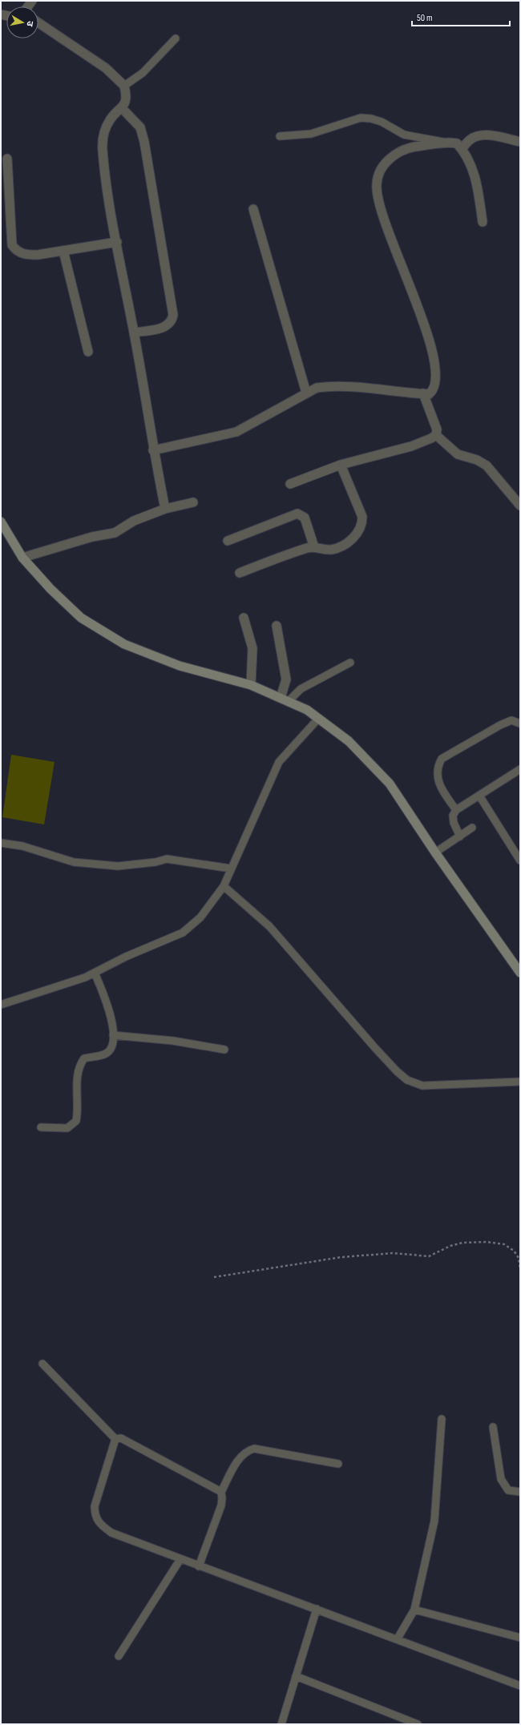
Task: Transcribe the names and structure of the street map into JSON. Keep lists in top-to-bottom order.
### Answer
{
  "scale_bar": "50 m",
  "north": "right"
}
